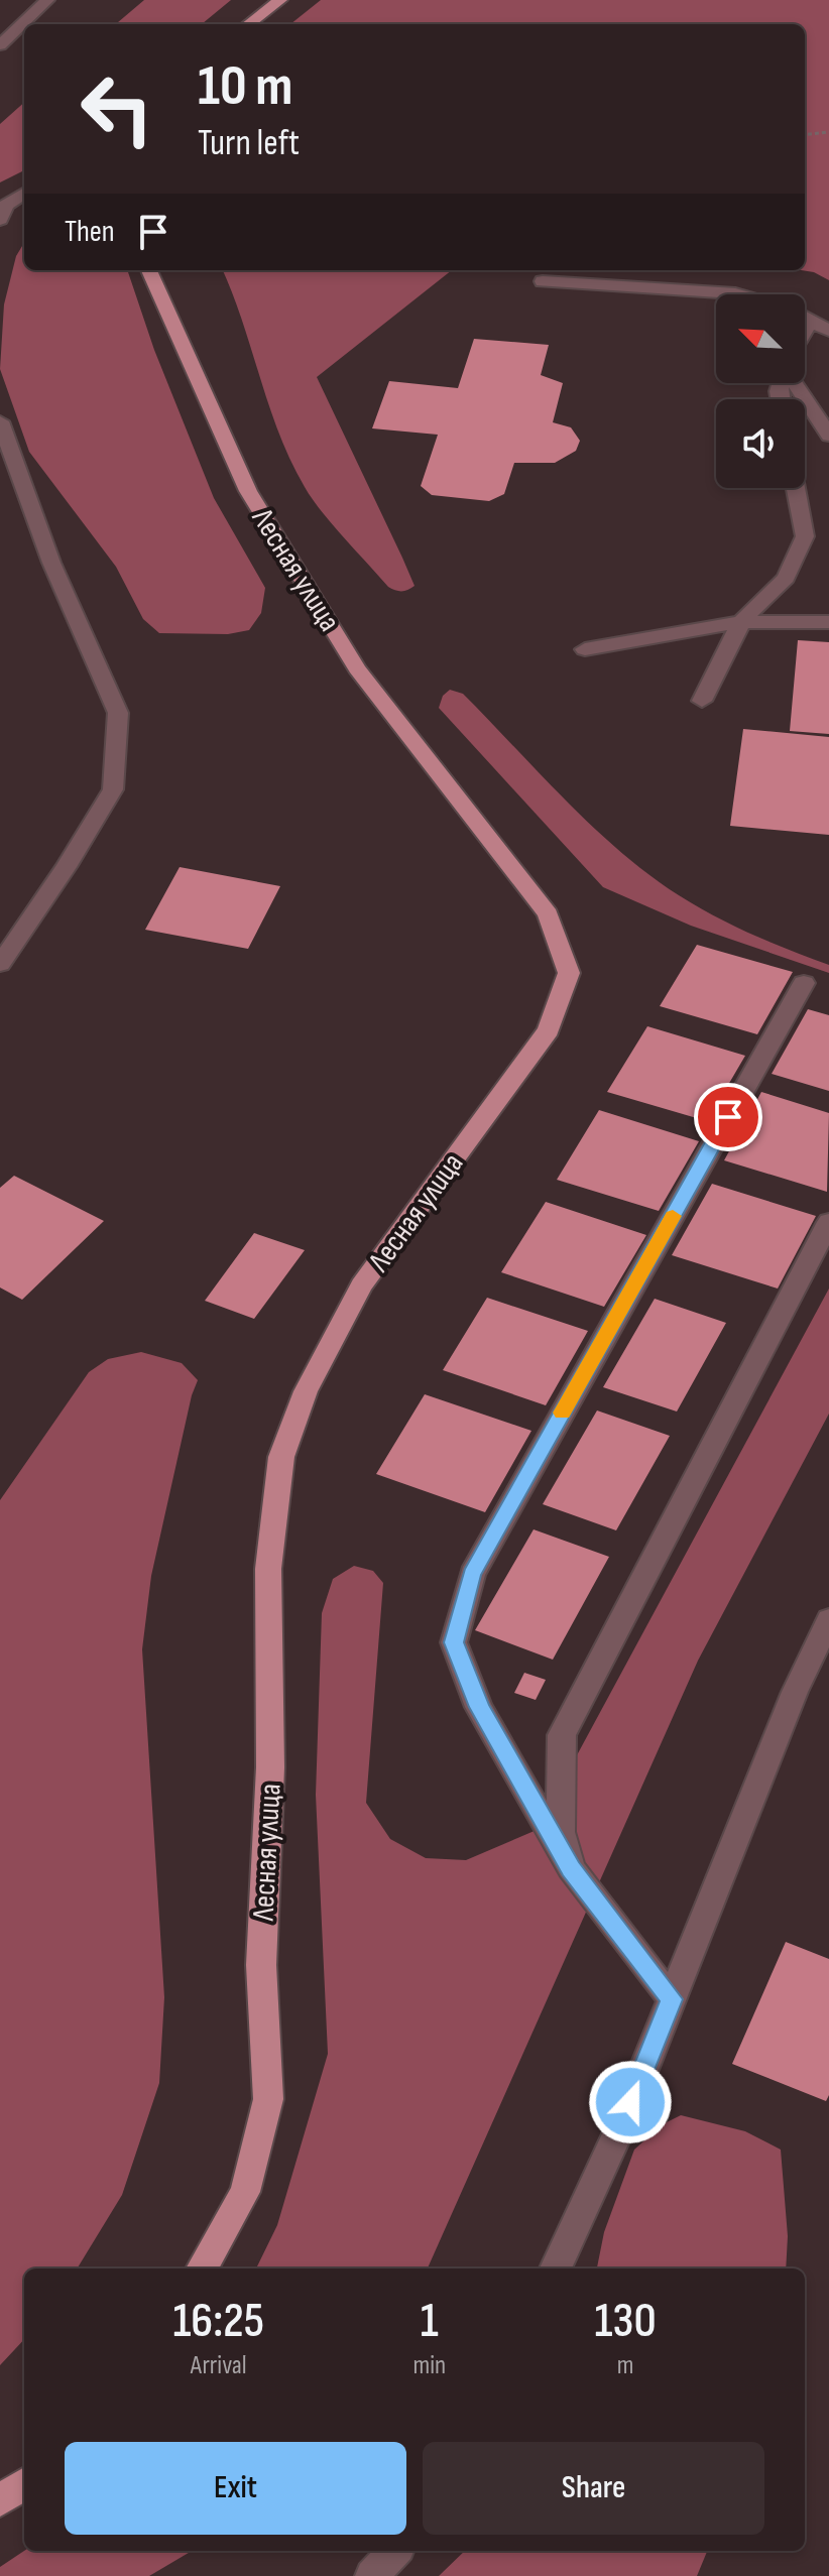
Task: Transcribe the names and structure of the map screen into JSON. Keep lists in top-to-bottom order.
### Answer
{
  "streets": {
    "main road": ["Лесная улица"]
  },
  "north": "top left",
  "page": {
    "turn": ["10 m", "Turn left"],
    "then": "Then",
    "eta": [
      "16:25",
      "Arrival",
      "1",
      "min",
      "130",
      "m"
    ],
    "buttons": ["Exit", "Share"]
  }
}
